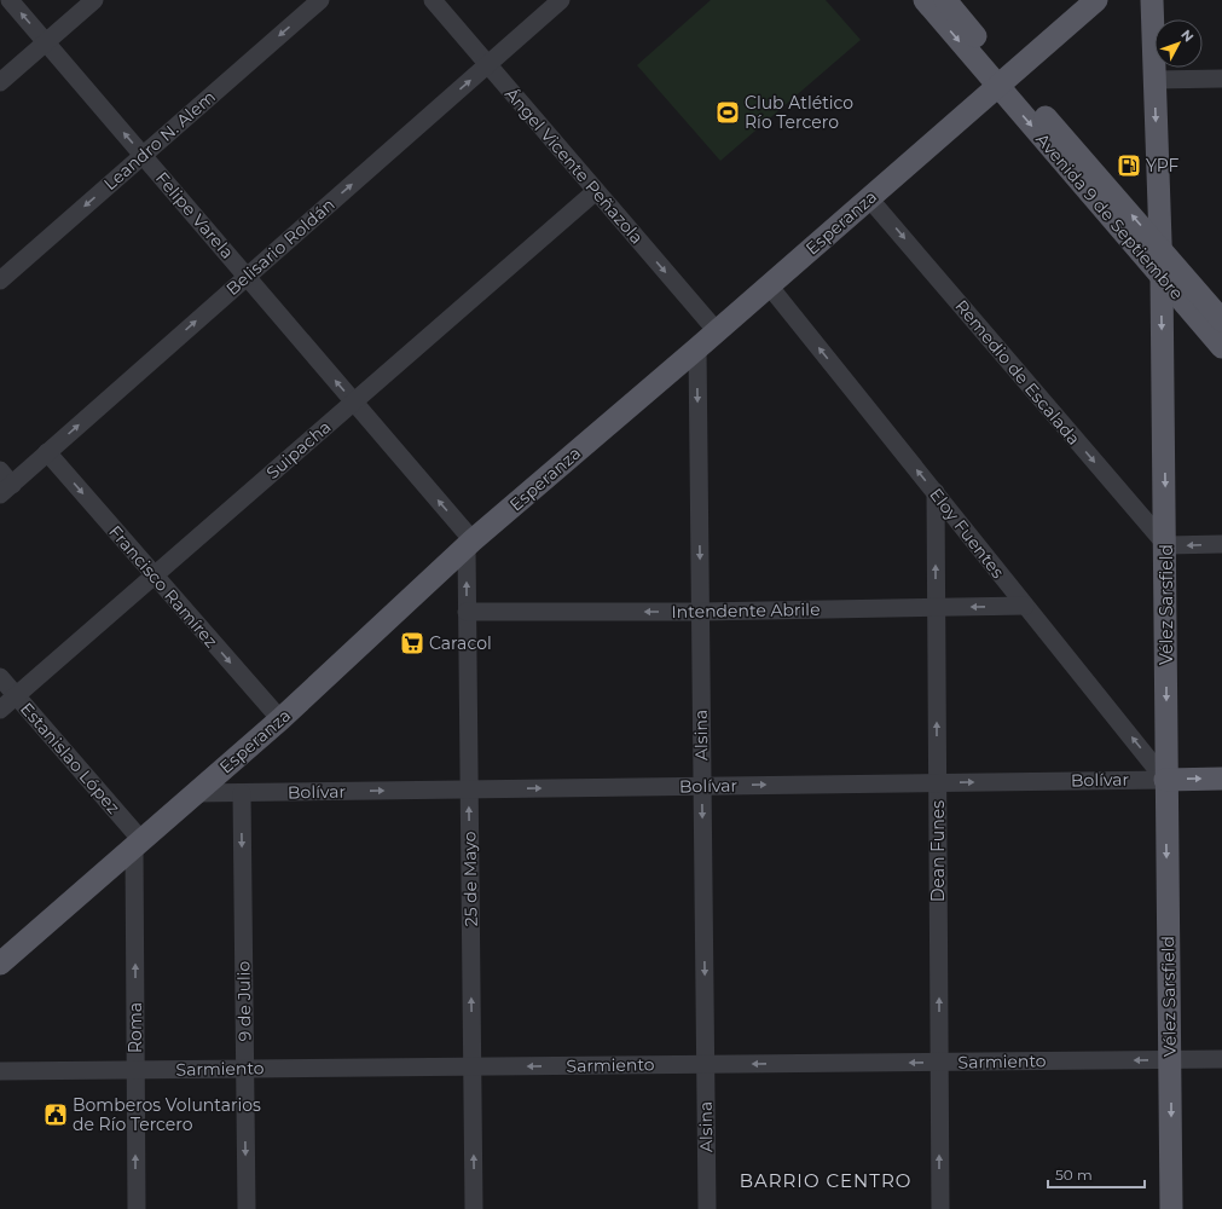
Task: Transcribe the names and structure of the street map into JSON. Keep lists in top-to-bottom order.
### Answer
{
  "streets": {
    "main road": [
      "Avenida 9 de Septiembre",
      "Esperanza",
      "Vélez Sarsfield",
      "Bolívar"
    ],
    "street": [
      "Leandro N. Alem",
      "Ángel Vicente Peñazola",
      "Felipe Varela",
      "Belisario Roldán",
      "Remedio de Escalada",
      "Suipacha",
      "Eloy Fuentes",
      "Francisco Ramírez",
      "Intendente Abrile",
      "Alsina",
      "Estanislao López",
      "Dean Funes",
      "25 de Mayo",
      "9 de Julio",
      "Roma",
      "Sarmiento"
    ]
  },
  "crossings": [
    ["Leandro N. Alem", "Felipe Varela"],
    ["Ángel Vicente Peñazola", "Esperanza"],
    ["Ángel Vicente Peñazola", "Belisario Roldán"],
    ["Ángel Vicente Peñazola", "Suipacha"],
    ["Felipe Varela", "Esperanza"],
    ["Felipe Varela", "Belisario Roldán"],
    ["Felipe Varela", "Suipacha"],
    ["Felipe Varela", "25 de Mayo"],
    ["Avenida 9 de Septiembre", "Esperanza"],
    ["Avenida 9 de Septiembre", "Vélez Sarsfield"],
    ["Esperanza", "Remedio de Escalada"],
    ["Esperanza", "Eloy Fuentes"],
    ["Esperanza", "Francisco Ramírez"],
    ["Esperanza", "Alsina"],
    ["Esperanza", "Estanislao López"],
    ["Esperanza", "Bolívar"],
    ["Esperanza", "25 de Mayo"],
    ["Esperanza", "Roma"],
    ["Belisario Roldán", "Francisco Ramírez"],
    ["Remedio de Escalada", "Vélez Sarsfield"],
    ["Suipacha", "Francisco Ramírez"],
    ["Suipacha", "Estanislao López"],
    ["Eloy Fuentes", "Vélez Sarsfield"],
    ["Eloy Fuentes", "Intendente Abrile"],
    ["Eloy Fuentes", "Bolívar"],
    ["Eloy Fuentes", "Dean Funes"],
    ["Vélez Sarsfield", "Bolívar"],
    ["Vélez Sarsfield", "Sarmiento"],
    ["Intendente Abrile", "Alsina"],
    ["Intendente Abrile", "Dean Funes"],
    ["Intendente Abrile", "25 de Mayo"],
    ["Alsina", "Bolívar"],
    ["Alsina", "Sarmiento"],
    ["Estanislao López", "Roma"],
    ["Bolívar", "Dean Funes"],
    ["Bolívar", "25 de Mayo"],
    ["Bolívar", "9 de Julio"],
    ["Dean Funes", "Sarmiento"],
    ["25 de Mayo", "Sarmiento"],
    ["9 de Julio", "Sarmiento"],
    ["Roma", "Sarmiento"]
  ],
  "one_way": [
    "Leandro N. Alem",
    "Ángel Vicente Peñazola",
    "Felipe Varela",
    "Belisario Roldán",
    "Remedio de Escalada",
    "Eloy Fuentes",
    "Francisco Ramírez",
    "Vélez Sarsfield",
    "Intendente Abrile",
    "Alsina",
    "Bolívar",
    "Dean Funes",
    "25 de Mayo",
    "9 de Julio",
    "Roma",
    "Sarmiento"
  ],
  "districts": ["BARRIO CENTRO"],
  "places": {
    "sports": ["Club Atlético Río Tercero"],
    "fuel station": ["YPF"],
    "supermarket": ["Caracol"],
    "public building": ["Bomberos Voluntarios de Río Tercero"]
  },
  "scale_bar": "50 m",
  "north": "top right"
}
